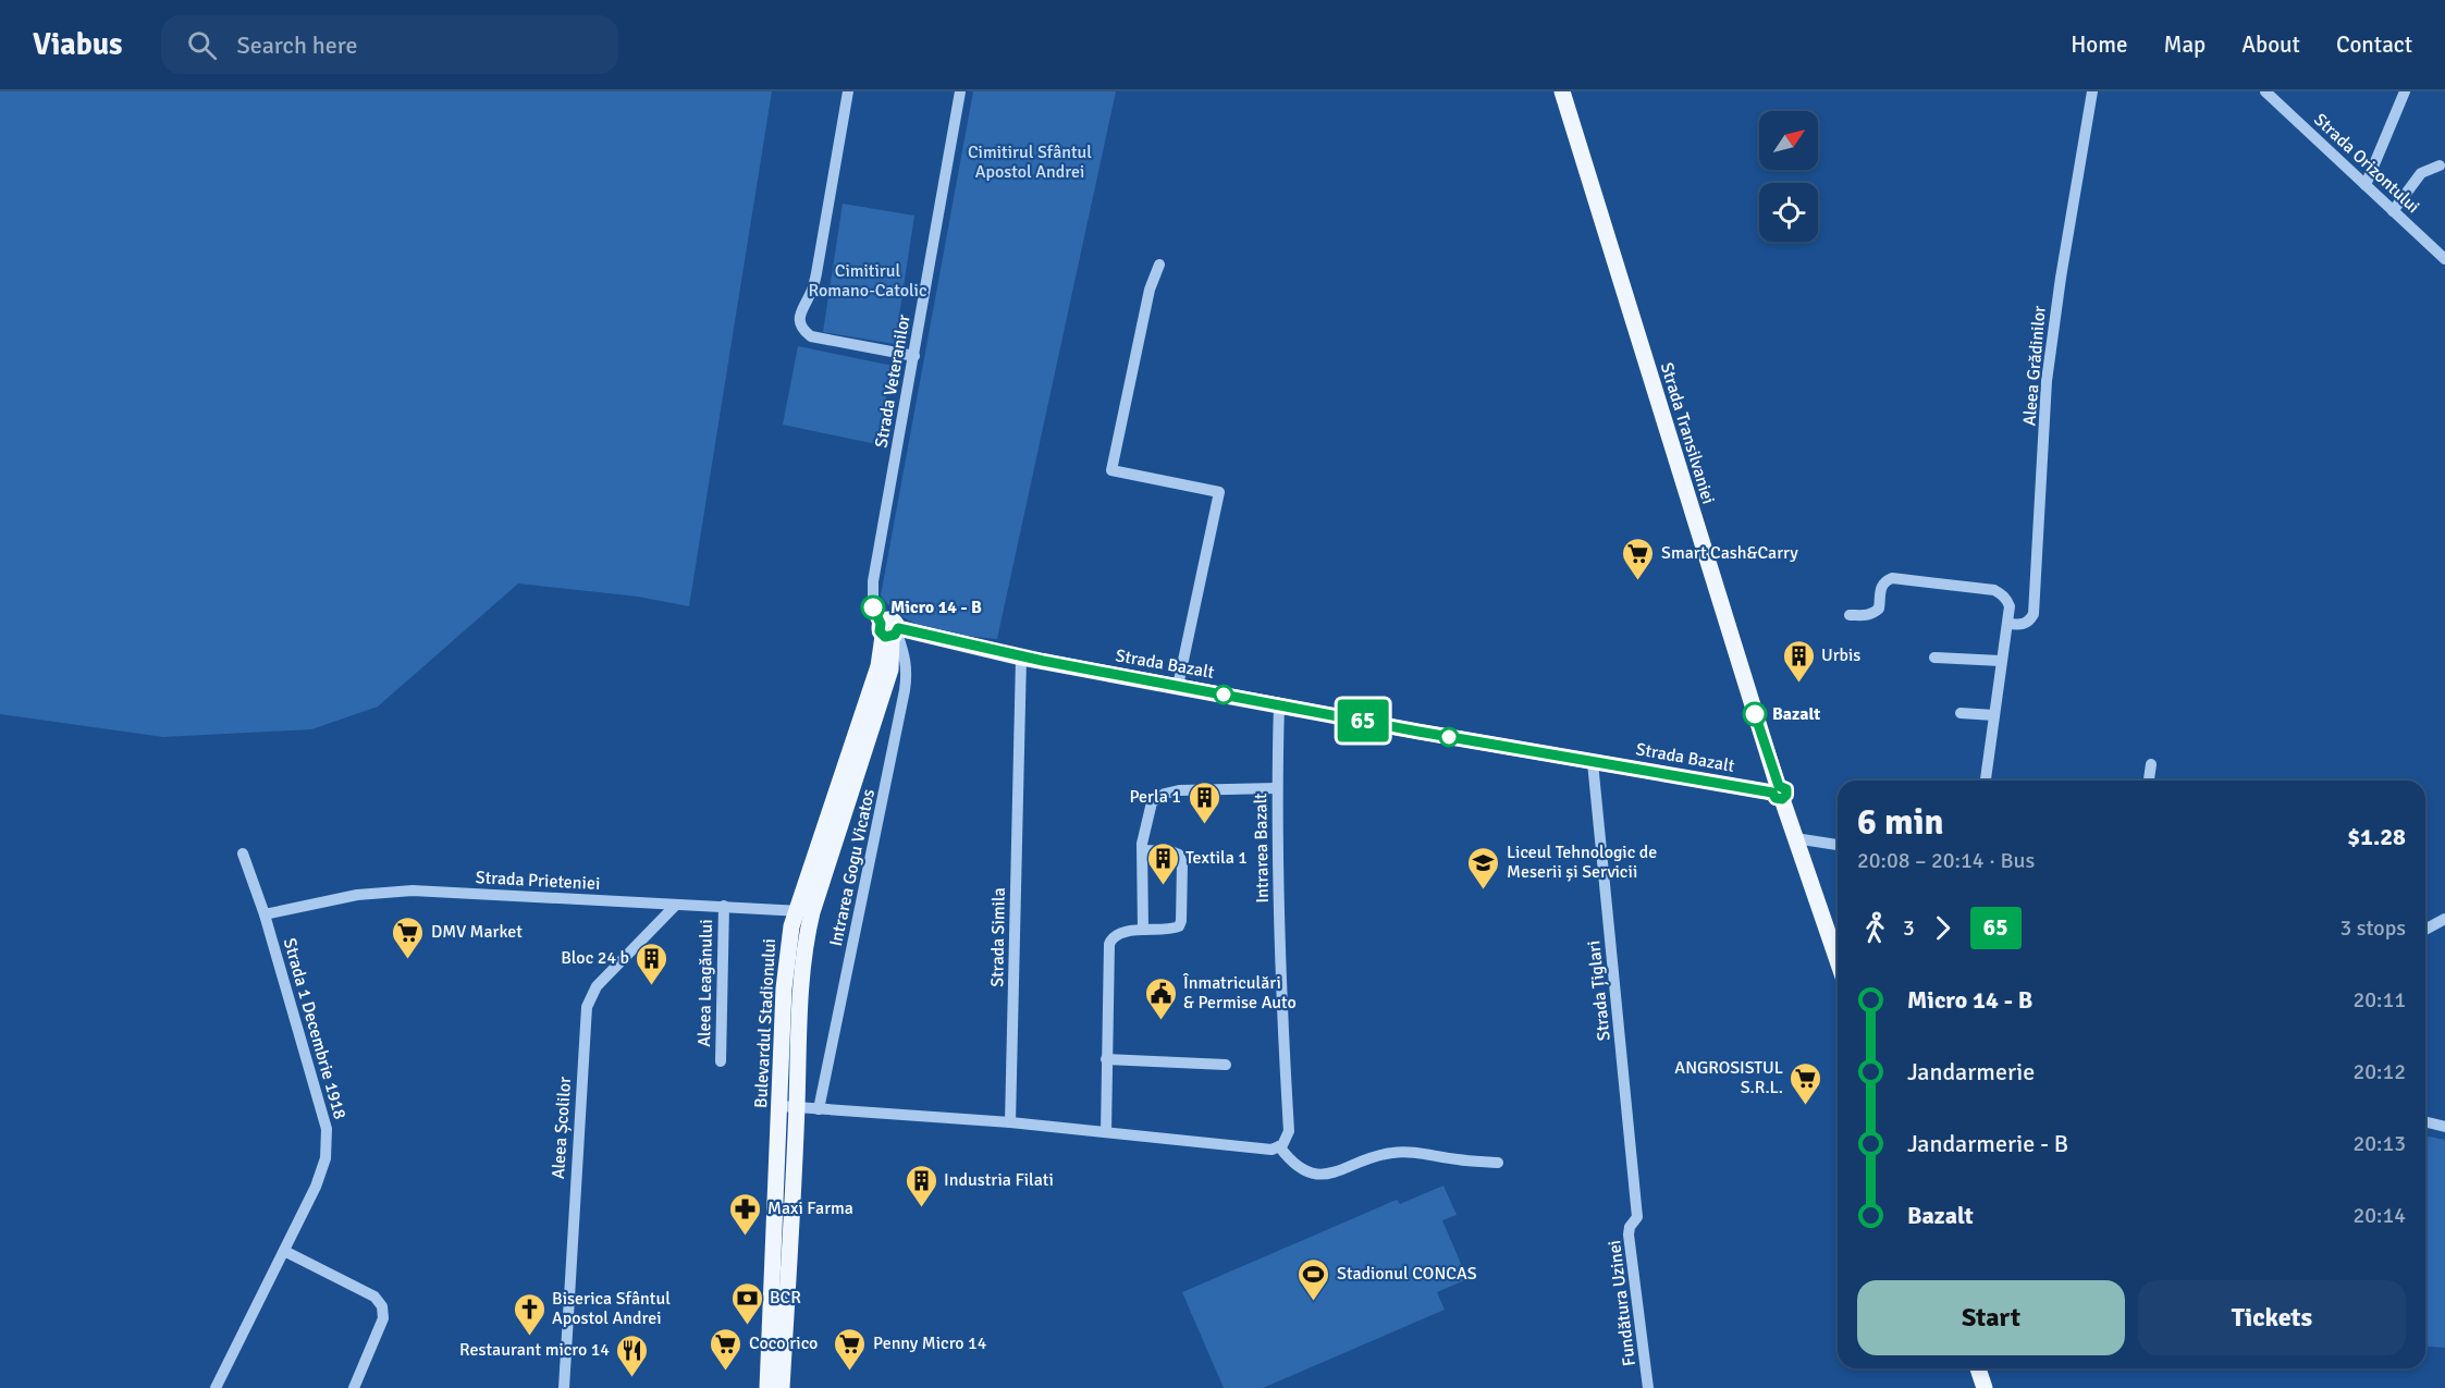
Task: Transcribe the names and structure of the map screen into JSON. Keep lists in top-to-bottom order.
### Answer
{
  "streets": {
    "main road": ["Strada Transilvaniei", "Strada Bazalt", "Bulevardul Stadionului"],
    "street": [
      "Strada Orizontului",
      "Aleea Grădinilor",
      "Strada Veteranilor",
      "Intrarea Bazalt",
      "Intrarea Gogu Vicatos",
      "Strada Prieteniei",
      "Strada Simila",
      "Aleea Leagănului",
      "Strada Țiglari",
      "Strada 1 Decembrie 1918",
      "Aleea Școlilor",
      "Fundătura Uzinei"
    ]
  },
  "crossings": [
    ["Strada Veteranilor", "Strada Bazalt"],
    ["Strada Veteranilor", "Intrarea Gogu Vicatos"],
    ["Strada Veteranilor", "Bulevardul Stadionului"],
    ["Strada Transilvaniei", "Strada Bazalt"],
    ["Strada Bazalt", "Intrarea Bazalt"],
    ["Strada Bazalt", "Intrarea Gogu Vicatos"],
    ["Strada Bazalt", "Strada Simila"],
    ["Strada Bazalt", "Strada Țiglari"],
    ["Strada Bazalt", "Bulevardul Stadionului"],
    ["Intrarea Gogu Vicatos", "Bulevardul Stadionului"],
    ["Strada Prieteniei", "Aleea Leagănului"],
    ["Strada Prieteniei", "Bulevardul Stadionului"],
    ["Strada Prieteniei", "Strada 1 Decembrie 1918"],
    ["Strada Prieteniei", "Aleea Școlilor"],
    ["Strada Țiglari", "Fundătura Uzinei"]
  ],
  "parks": ["Cimitirul Sfântul Apostol Andrei", "Cimitirul Romano-Catolic"],
  "places": {
    "supermarket": [
      "Smart Cash&Carry",
      "DMV Market",
      "ANGROSISTUL S.R.L.",
      "Coco rico",
      "Penny Micro 14"
    ],
    "other": ["Micro 14 - B", "Bazalt"],
    "building": [
      "Urbis",
      "Perla 1",
      "Textila 1",
      "Bloc 24 b",
      "Industria Filati"
    ],
    "school or university": ["Liceul Tehnologic de Meserii și Servicii"],
    "public building": ["Înmatriculări & Permise Auto"],
    "pharmacy": ["Maxi Farma"],
    "sports": ["Stadionul CONCAS"],
    "bank": ["BCR"],
    "church": ["Biserica Sfântul Apostol Andrei"],
    "restaurant": ["Restaurant micro 14"]
  },
  "lines": ["bus line 65"],
  "north": "top right",
  "page": {
    "header": "Viabus",
    "search": "Search here",
    "nav": [
      "Home",
      "Map",
      "About",
      "Contact"
    ],
    "on_map": "65",
    "heading": ["6 min", "20:08 – 20:14 · Bus", "$1.28"],
    "legs": ["3", "65", "3 stops"],
    "list": [
      {
        "name": "Micro 14 - B",
        "value": "20:11"
      },
      {
        "name": "Jandarmerie",
        "value": "20:12"
      },
      {
        "name": "Jandarmerie - B",
        "value": "20:13"
      },
      {
        "name": "Bazalt",
        "value": "20:14"
      }
    ],
    "buttons": ["Start", "Tickets"]
  }
}
